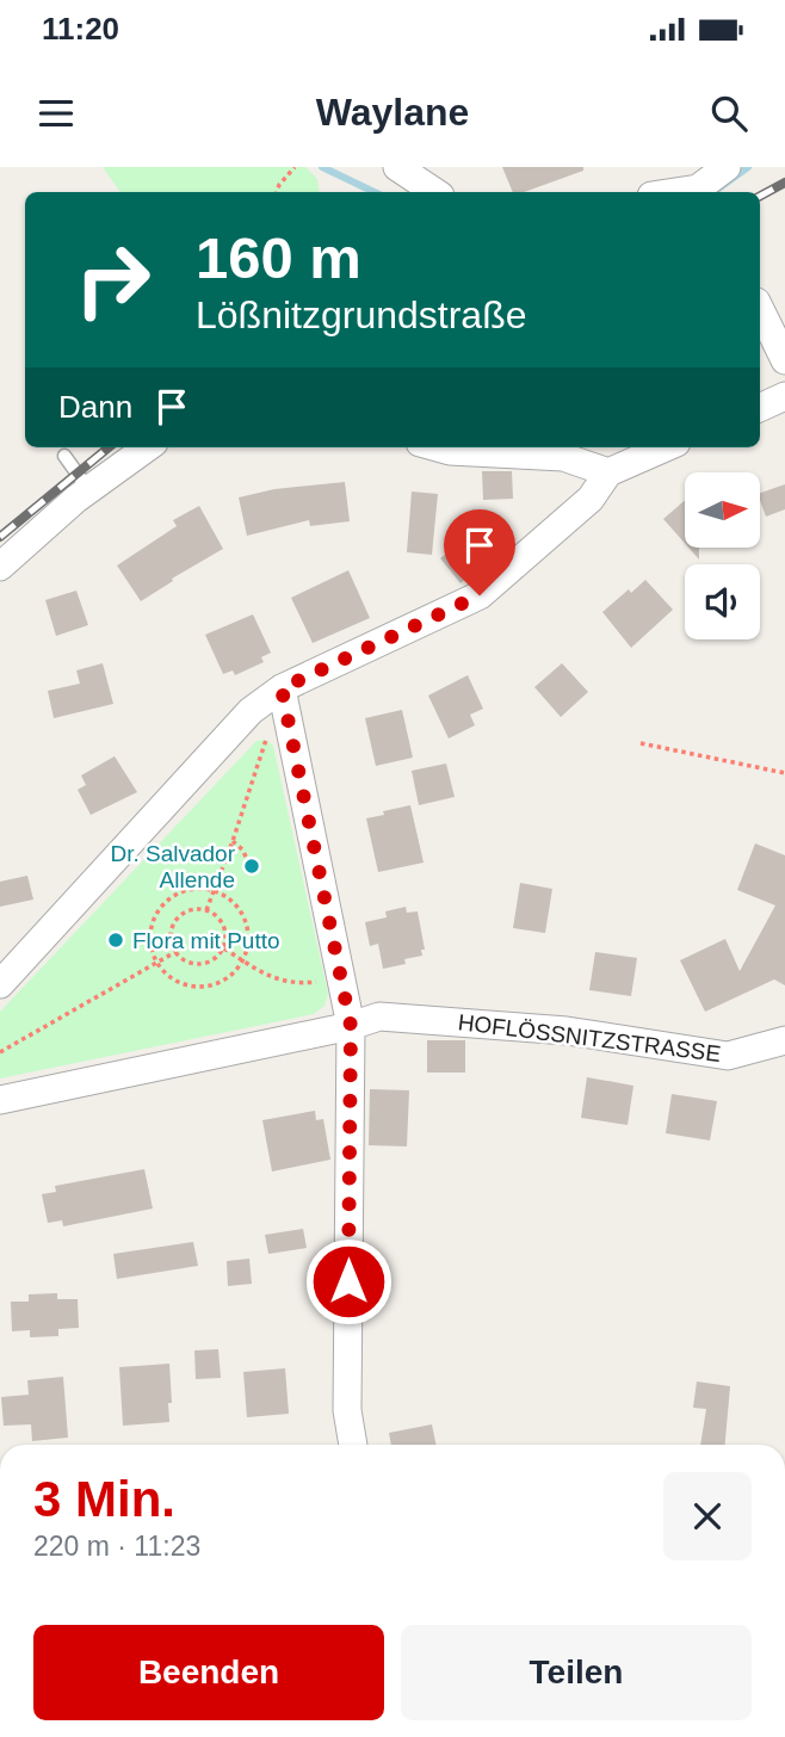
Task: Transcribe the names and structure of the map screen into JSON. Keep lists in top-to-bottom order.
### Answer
{
  "streets": {
    "street": ["HOFLÖSSNITZSTRASSE"]
  },
  "places": ["Dr. Salvador Allende", "Flora mit Putto"],
  "north": "right",
  "page": {
    "status": "11:20",
    "header": "Waylane",
    "turn": ["160 m", "Lößnitzgrundstraße"],
    "then": "Dann",
    "heading": ["3 Min.", "220 m · 11:23"],
    "buttons": ["Beenden", "Teilen"]
  }
}
